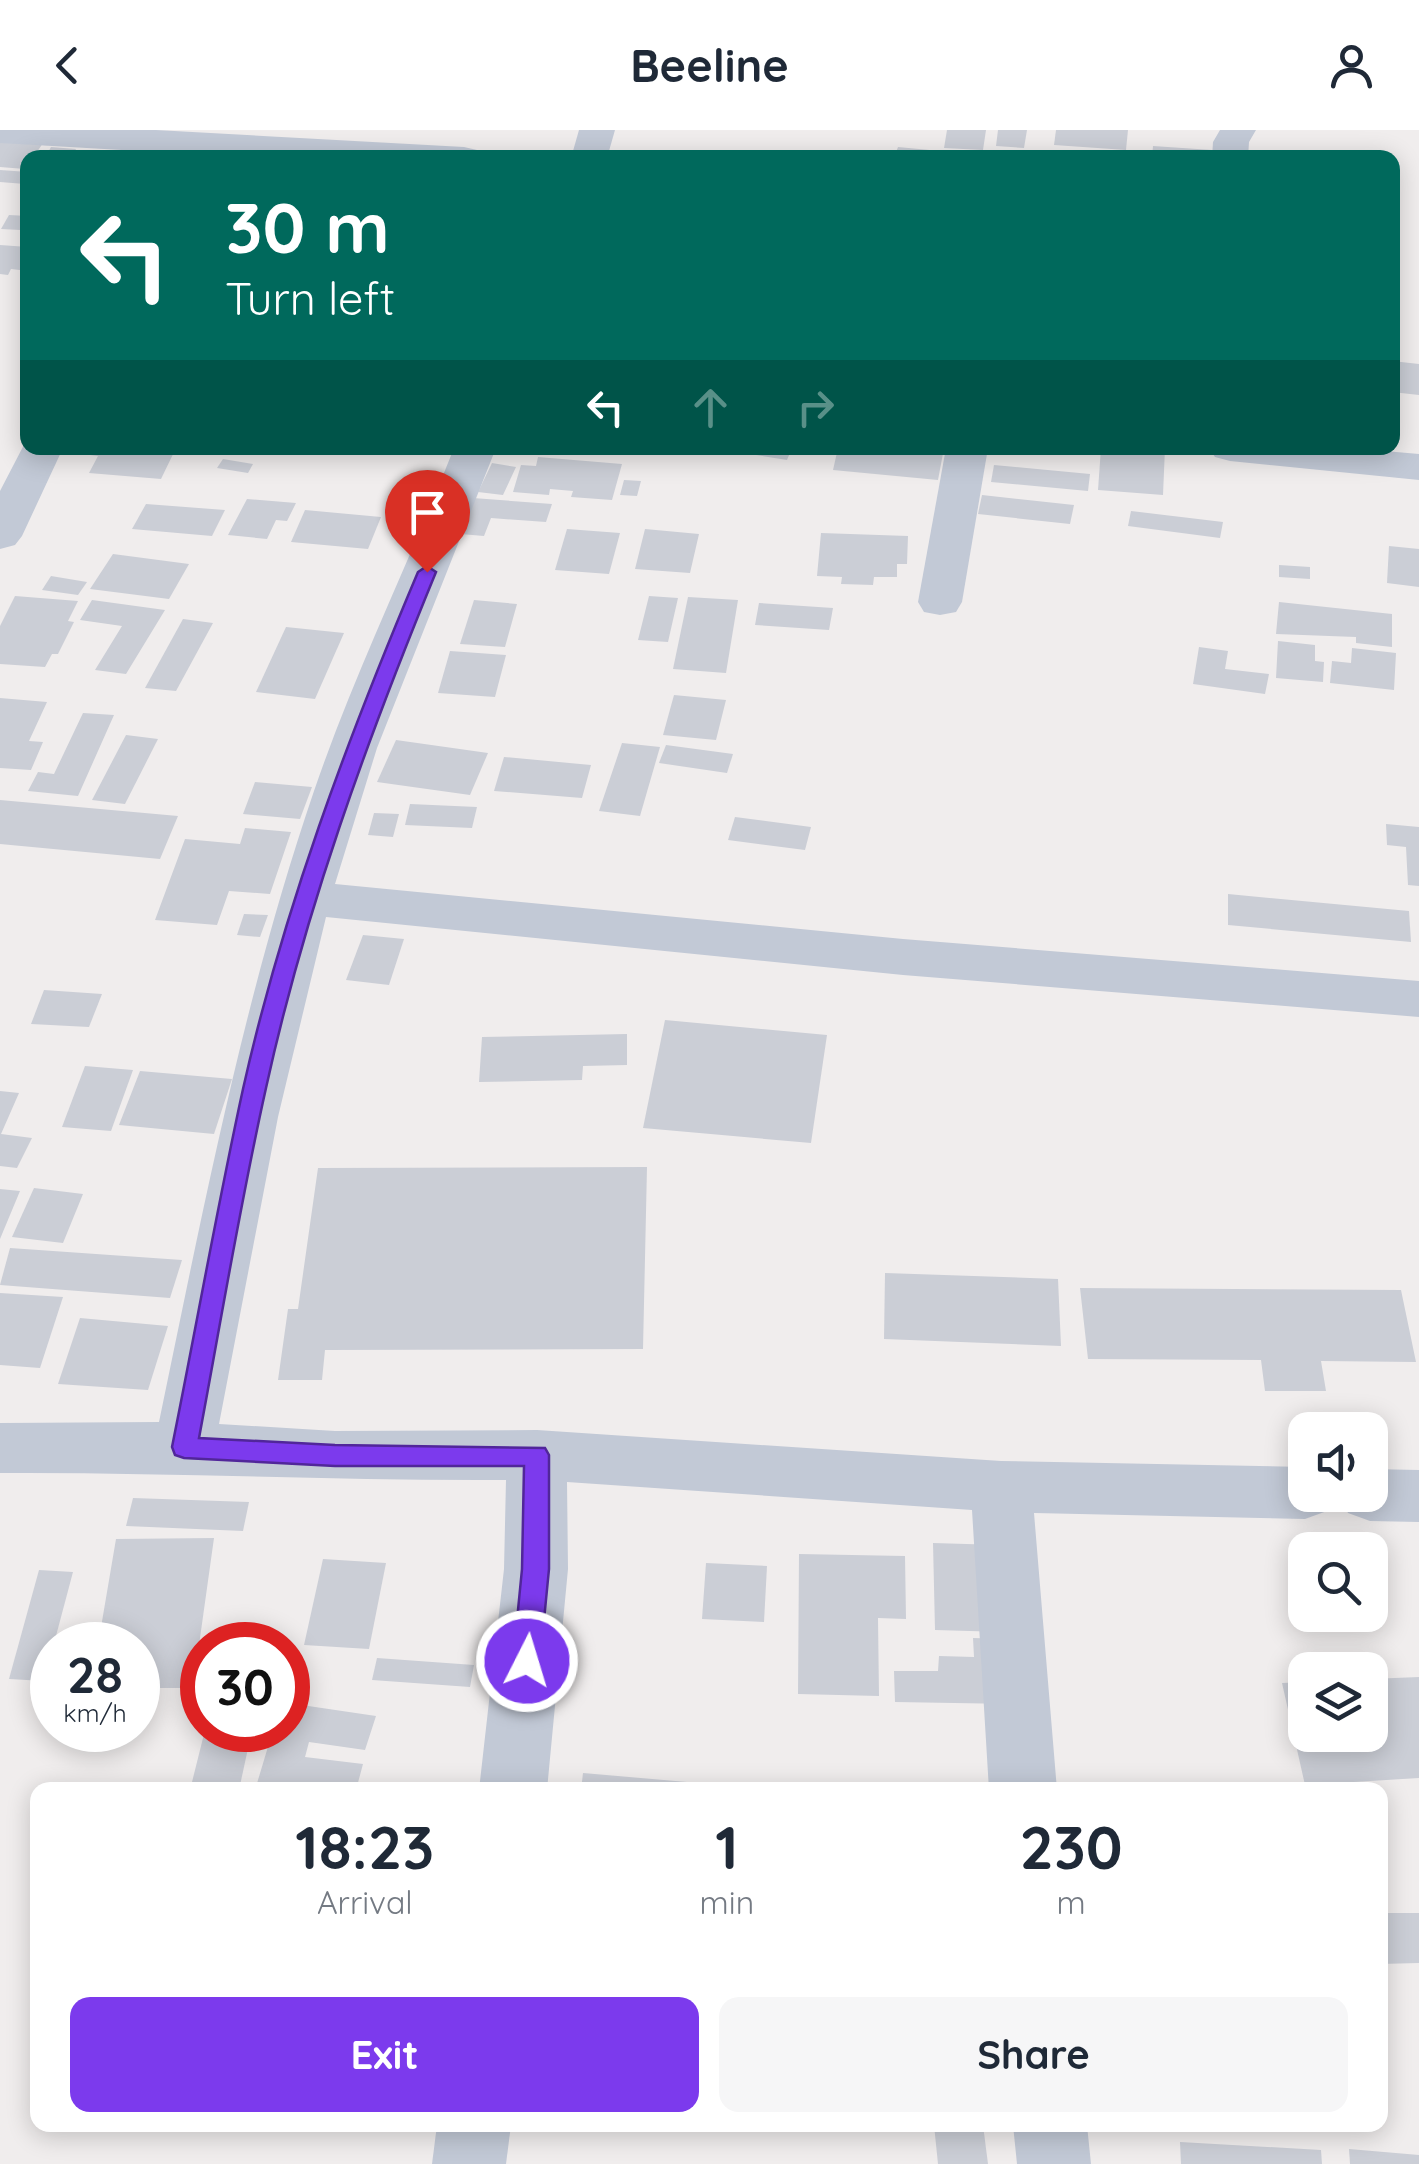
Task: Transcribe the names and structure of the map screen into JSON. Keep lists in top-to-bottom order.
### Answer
{
  "page": {
    "header": "Beeline",
    "turn": ["30 m", "Turn left"],
    "speed": "28 km/h",
    "limit": "30",
    "eta": [
      "18:23",
      "Arrival",
      "1",
      "min",
      "230",
      "m"
    ],
    "buttons": ["Exit", "Share"]
  }
}
